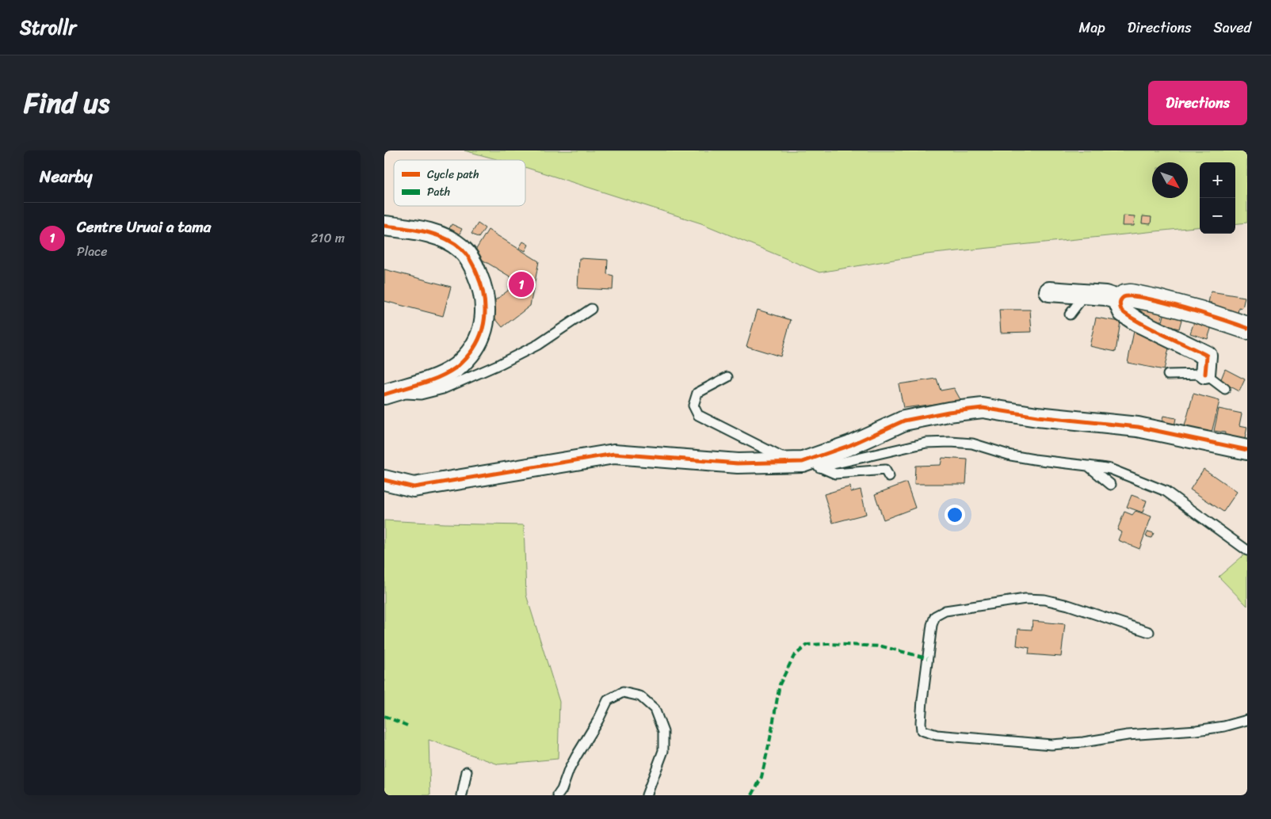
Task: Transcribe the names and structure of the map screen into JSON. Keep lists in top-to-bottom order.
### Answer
{
  "legend": ["Cycle path", "Path"],
  "north": "bottom right",
  "page": {
    "header": "Strollr",
    "nav": ["Map", "Directions", "Saved"],
    "title": "Find us",
    "buttons": "Directions",
    "heading": "Nearby",
    "map_buttons": ["+", "−"],
    "list": [
      {
        "mark": "1",
        "name": "Centre Uruai a tama",
        "note": "Place",
        "value": "210 m"
      }
    ],
    "pins": "1"
  }
}
